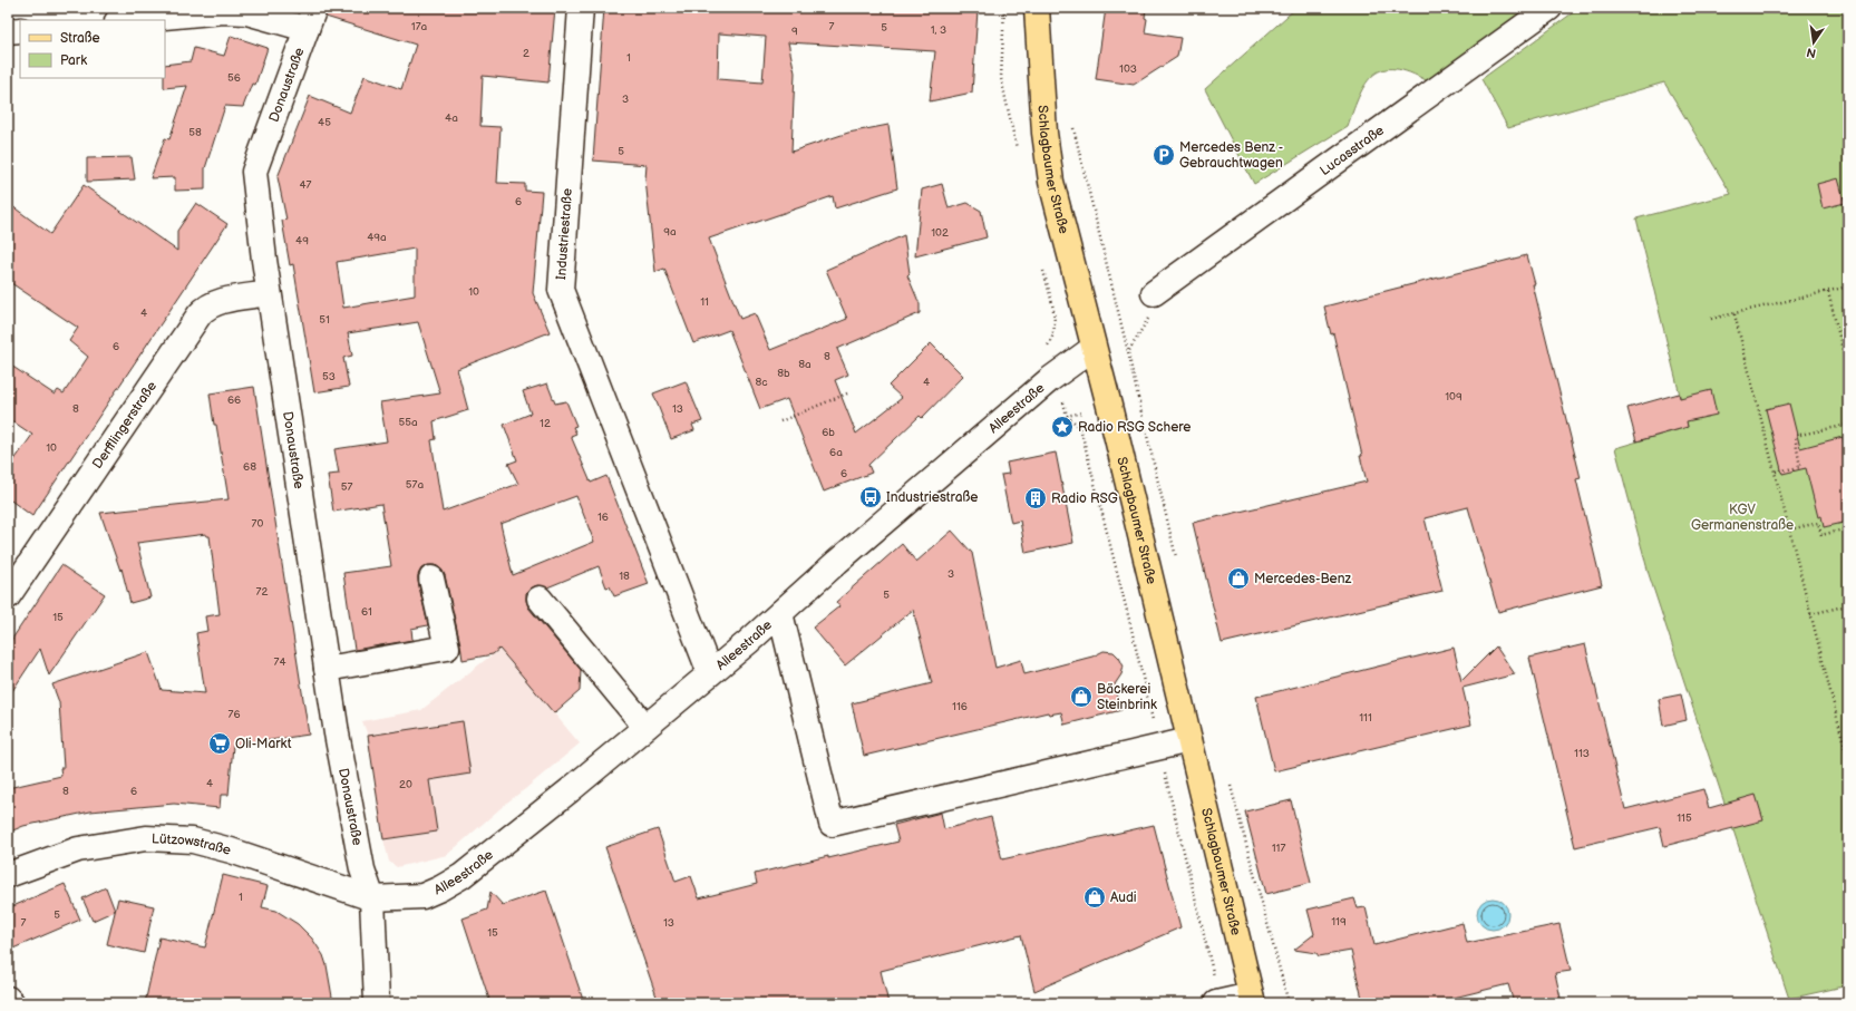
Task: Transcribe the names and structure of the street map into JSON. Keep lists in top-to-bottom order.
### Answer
{
  "streets": {
    "main road": ["Schlagbaumer Straße"],
    "street": [
      "Donaustraße",
      "Lucasstraße",
      "Industriestraße",
      "Alleestraße",
      "Derfflingerstraße",
      "Lützowstraße"
    ]
  },
  "crossings": [
    ["Donaustraße", "Alleestraße"],
    ["Donaustraße", "Derfflingerstraße"],
    ["Donaustraße", "Lützowstraße"],
    ["Schlagbaumer Straße", "Alleestraße"],
    ["Industriestraße", "Alleestraße"],
    ["Alleestraße", "Lützowstraße"]
  ],
  "parks": ["KGV Germanenstraße"],
  "places": {
    "parking": ["Mercedes Benz - Gebrauchtwagen"],
    "place": ["Radio RSG Schere"],
    "bus stop": ["Industriestraße"],
    "building": ["Radio RSG"],
    "shop": ["Mercedes-Benz", "Bäckerei Steinbrink", "Audi"],
    "supermarket": ["Oli-Markt"]
  },
  "house_numbers": [
    "17a",
    "7",
    "5",
    "1, 3",
    "9",
    "2",
    "1",
    "103",
    "56",
    "3",
    "4a",
    "45",
    "58",
    "5",
    "47",
    "6",
    "9a",
    "102",
    "49a",
    "49",
    "10",
    "11",
    "4",
    "51",
    "6",
    "8",
    "8a",
    "8b",
    "53",
    "8c",
    "4",
    "109",
    "66",
    "8",
    "13",
    "55a",
    "12",
    "6b",
    "10",
    "6a",
    "68",
    "6",
    "57a",
    "57",
    "16",
    "70",
    "3",
    "18",
    "72",
    "5",
    "61",
    "15",
    "74",
    "116",
    "76",
    "111",
    "113",
    "4",
    "20",
    "8",
    "6",
    "115",
    "117",
    "1",
    "5",
    "119",
    "7",
    "13",
    "15"
  ],
  "legend": ["Straße", "Park"],
  "north": "bottom"
}
